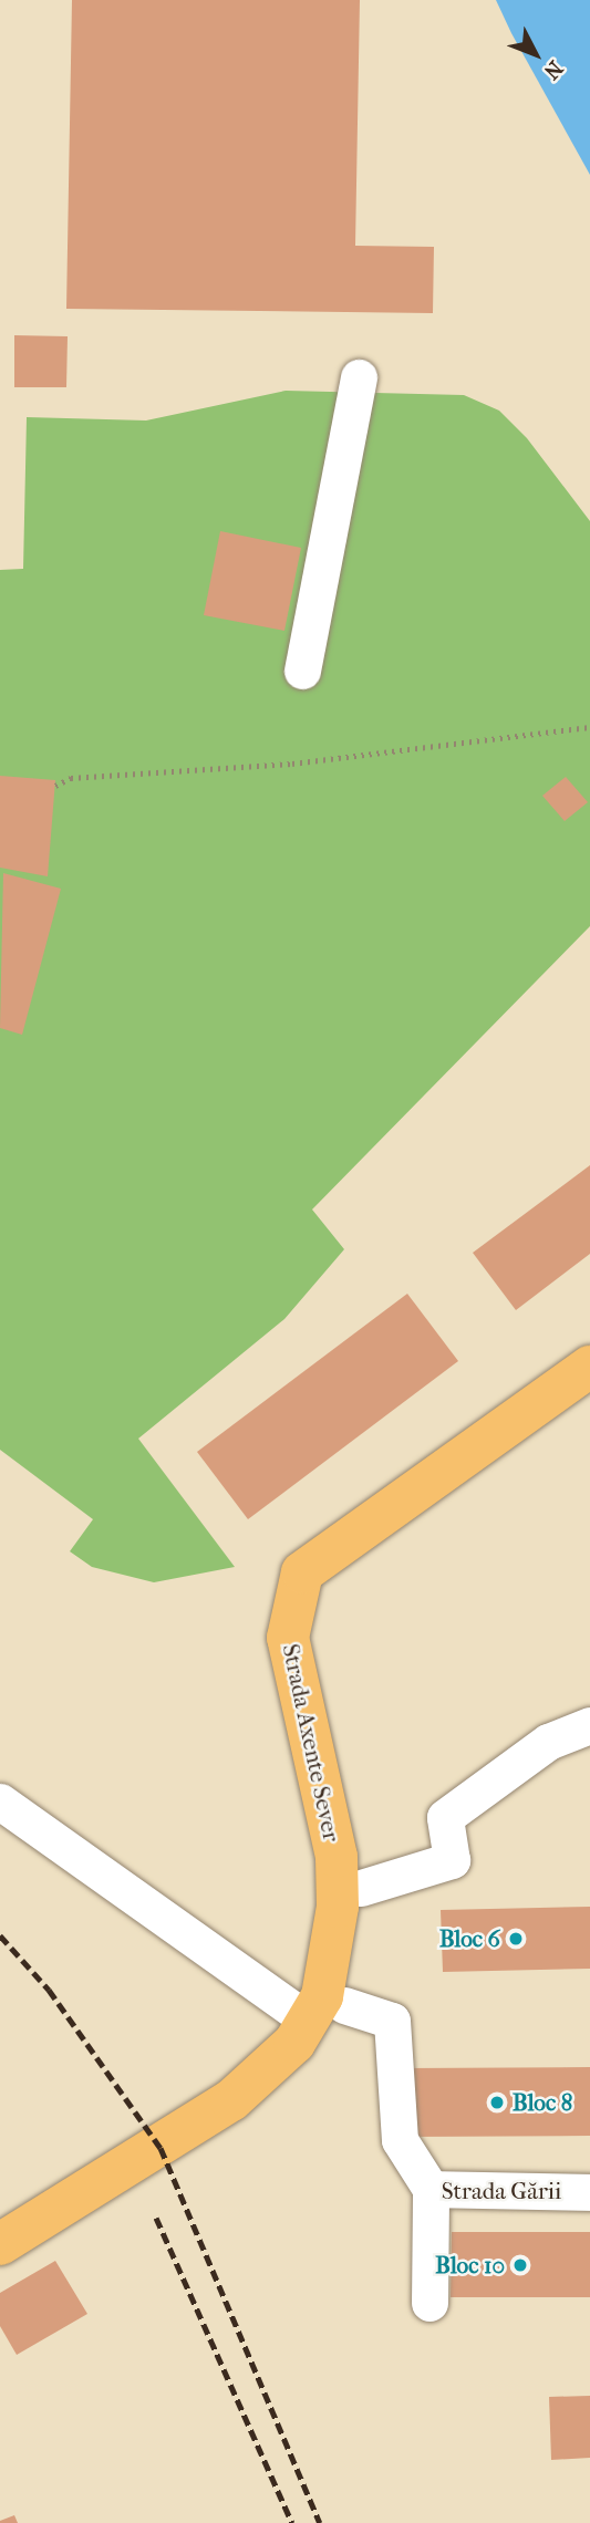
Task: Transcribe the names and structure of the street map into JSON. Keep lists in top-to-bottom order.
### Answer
{
  "streets": {
    "main road": ["Strada Axente Sever"],
    "street": ["Strada Gării"]
  },
  "places": ["Bloc 6", "Bloc 8", "Bloc 10"],
  "north": "bottom right"
}
